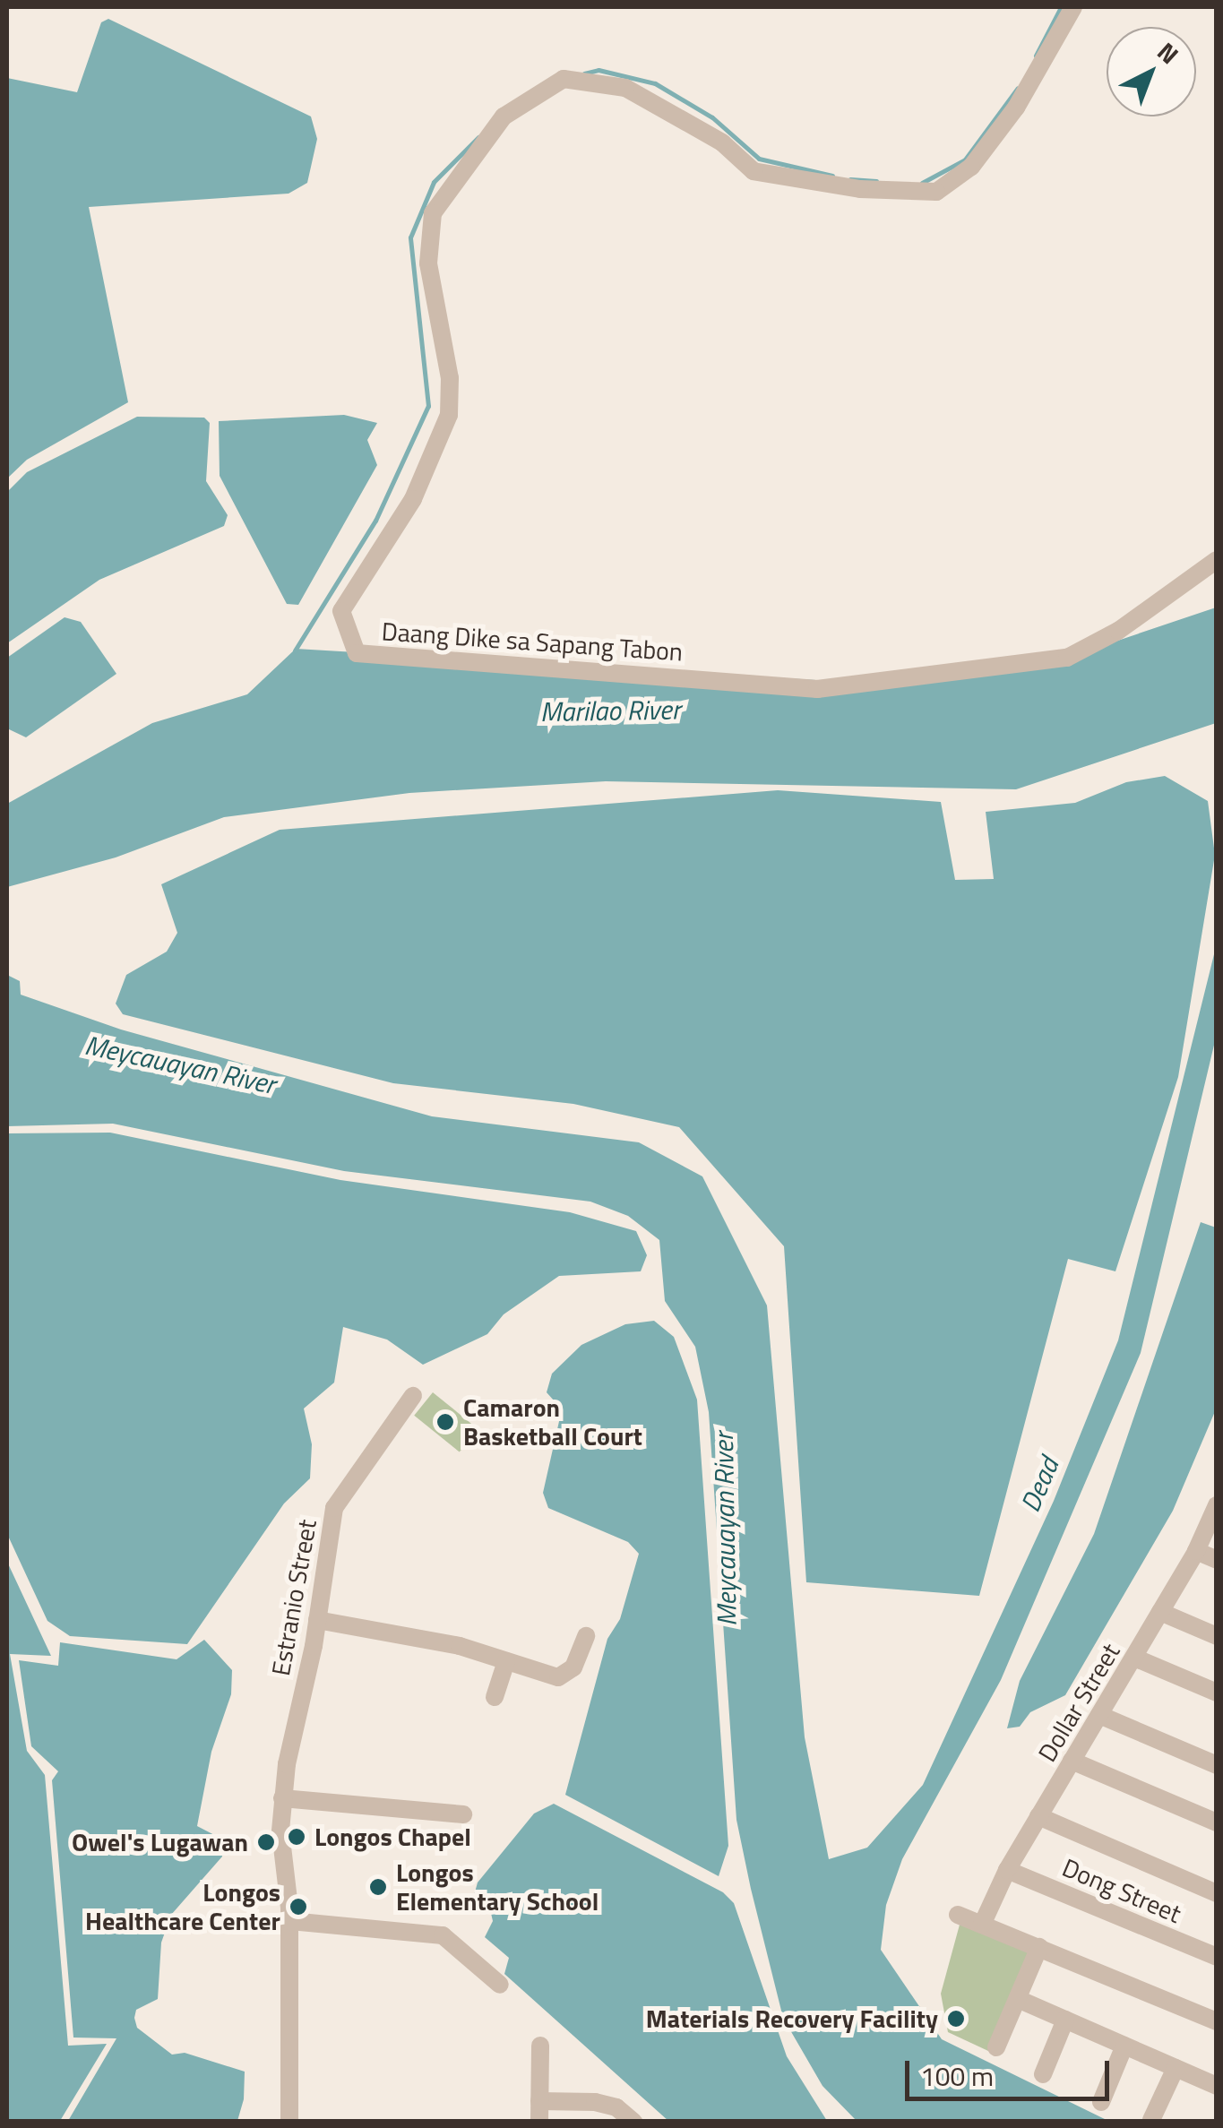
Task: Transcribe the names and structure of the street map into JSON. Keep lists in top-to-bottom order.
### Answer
{
  "streets": {
    "street": [
      "Daang Dike sa Sapang Tabon",
      "Estranio Street",
      "Dollar Street",
      "Dong Street"
    ]
  },
  "crossings": [
    ["Dollar Street", "Dong Street"]
  ],
  "water": ["Marilao River", "Meycauayan River", "Dead"],
  "places": [
    "Camaron Basketball Court",
    "Longos Chapel",
    "Owel's Lugawan",
    "Longos Elementary School",
    "Longos Healthcare Center",
    "Materials Recovery Facility"
  ],
  "scale_bar": "100 m",
  "north": "top right"
}
